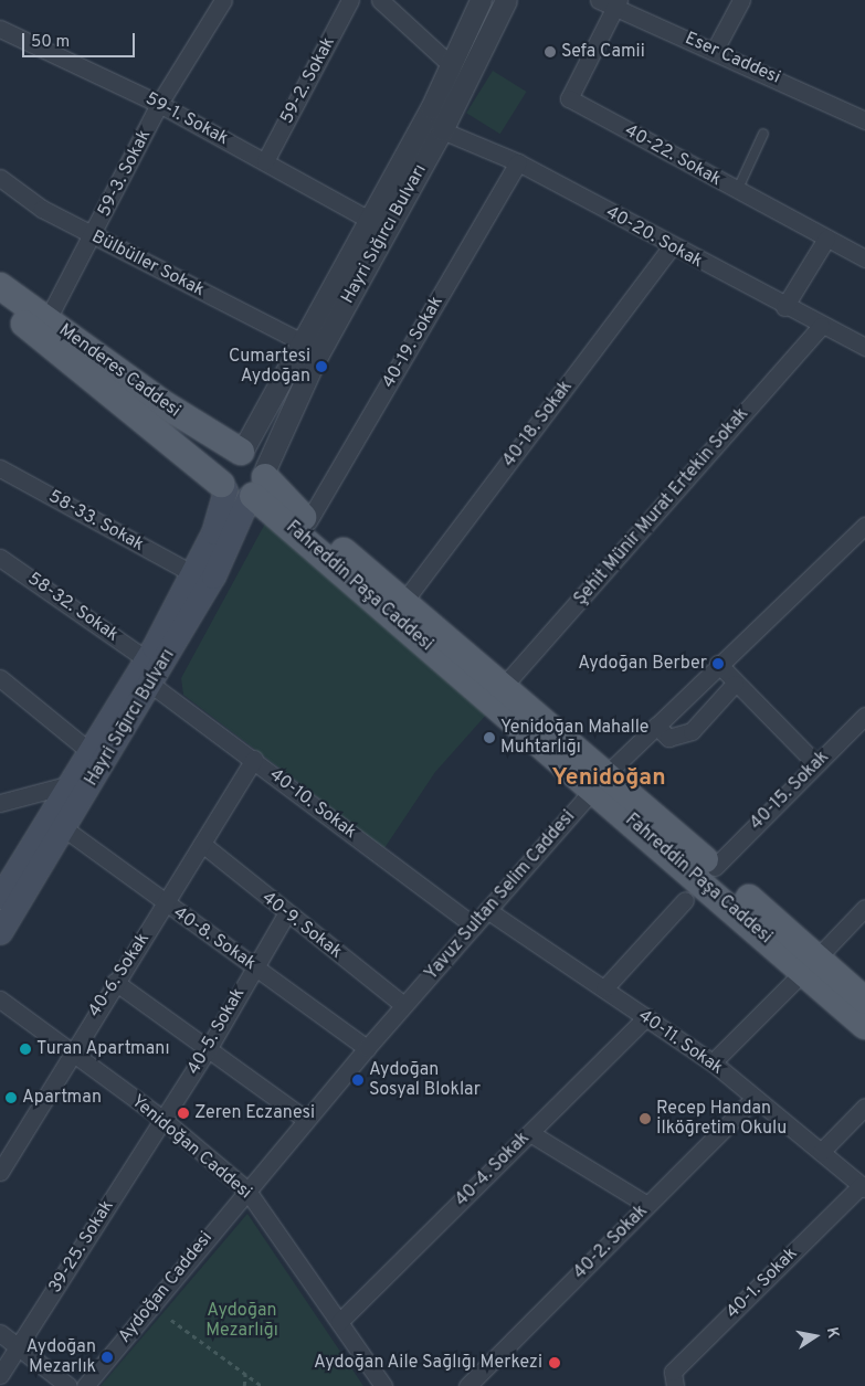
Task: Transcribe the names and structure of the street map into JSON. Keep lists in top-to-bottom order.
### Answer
{
  "streets": {
    "main road": ["Hayri Sığırcı Bulvarı", "Menderes Caddesi", "Fahreddin Paşa Caddesi"],
    "street": [
      "Eser Caddesi",
      "59-2. Sokak",
      "59-1. Sokak",
      "40-22. Sokak",
      "59-3. Sokak",
      "40-20. Sokak",
      "Bülbüller Sokak",
      "40-19. Sokak",
      "40-18. Sokak",
      "Şehit Münir Murat Ertekin Sokak",
      "58-33. Sokak",
      "58-32. Sokak",
      "40-15. Sokak",
      "40-10. Sokak",
      "Yavuz Sultan Selim Caddesi",
      "40-9. Sokak",
      "40-8. Sokak",
      "40-6. Sokak",
      "40-5. Sokak",
      "40-11. Sokak",
      "Yenidoğan Caddesi",
      "40-4. Sokak",
      "40-2. Sokak",
      "39-25. Sokak",
      "40-1. Sokak",
      "Aydoğan Caddesi"
    ]
  },
  "crossings": [
    ["Eser Caddesi", "40-22. Sokak"],
    ["59-2. Sokak", "59-1. Sokak"],
    ["59-1. Sokak", "59-3. Sokak"],
    ["59-1. Sokak", "Hayri Sığırcı Bulvarı"],
    ["59-3. Sokak", "Bülbüller Sokak"],
    ["59-3. Sokak", "Menderes Caddesi"],
    ["Hayri Sığırcı Bulvarı", "40-20. Sokak"],
    ["Hayri Sığırcı Bulvarı", "Bülbüller Sokak"],
    ["Hayri Sığırcı Bulvarı", "Menderes Caddesi"],
    ["Hayri Sığırcı Bulvarı", "58-33. Sokak"],
    ["Hayri Sığırcı Bulvarı", "Fahreddin Paşa Caddesi"],
    ["Hayri Sığırcı Bulvarı", "58-32. Sokak"],
    ["Hayri Sığırcı Bulvarı", "40-10. Sokak"],
    ["Hayri Sığırcı Bulvarı", "40-8. Sokak"],
    ["40-20. Sokak", "40-19. Sokak"],
    ["40-20. Sokak", "40-18. Sokak"],
    ["40-20. Sokak", "Şehit Münir Murat Ertekin Sokak"],
    ["40-19. Sokak", "Fahreddin Paşa Caddesi"],
    ["Menderes Caddesi", "Fahreddin Paşa Caddesi"],
    ["40-18. Sokak", "Fahreddin Paşa Caddesi"],
    ["Şehit Münir Murat Ertekin Sokak", "Fahreddin Paşa Caddesi"],
    ["Fahreddin Paşa Caddesi", "40-15. Sokak"],
    ["Fahreddin Paşa Caddesi", "Yavuz Sultan Selim Caddesi"],
    ["40-10. Sokak", "Yavuz Sultan Selim Caddesi"],
    ["40-10. Sokak", "40-6. Sokak"],
    ["Yavuz Sultan Selim Caddesi", "40-9. Sokak"],
    ["Yavuz Sultan Selim Caddesi", "40-8. Sokak"],
    ["Yavuz Sultan Selim Caddesi", "40-11. Sokak"],
    ["Yavuz Sultan Selim Caddesi", "Yenidoğan Caddesi"],
    ["Yavuz Sultan Selim Caddesi", "Aydoğan Caddesi"],
    ["40-9. Sokak", "40-6. Sokak"],
    ["40-9. Sokak", "40-5. Sokak"],
    ["40-8. Sokak", "40-6. Sokak"],
    ["40-8. Sokak", "40-5. Sokak"],
    ["40-6. Sokak", "Yenidoğan Caddesi"],
    ["40-5. Sokak", "Yenidoğan Caddesi"],
    ["40-5. Sokak", "39-25. Sokak"],
    ["40-11. Sokak", "40-4. Sokak"],
    ["40-11. Sokak", "40-2. Sokak"],
    ["40-11. Sokak", "40-1. Sokak"],
    ["Yenidoğan Caddesi", "40-4. Sokak"],
    ["Yenidoğan Caddesi", "39-25. Sokak"],
    ["Yenidoğan Caddesi", "Aydoğan Caddesi"]
  ],
  "districts": ["Yenidoğan"],
  "parks": ["Aydoğan Mezarlığı"],
  "places": [
    "Sefa Camii",
    "Cumartesi Aydoğan",
    "Aydoğan Berber",
    "Yenidoğan Mahalle Muhtarlığı",
    "Turan Apartmanı",
    "Aydoğan Sosyal Bloklar",
    "Apartman",
    "Zeren Eczanesi",
    "Recep Handan İlköğretim Okulu",
    "Aydoğan Mezarlık",
    "Aydoğan Aile Sağlığı Merkezi"
  ],
  "scale_bar": "50 m",
  "north": "right"
}
